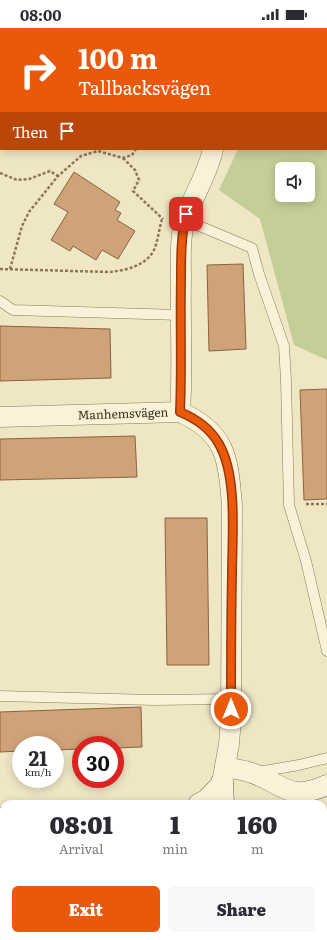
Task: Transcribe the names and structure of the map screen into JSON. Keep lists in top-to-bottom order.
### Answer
{
  "streets": {
    "street": ["Manhemsvägen"]
  },
  "page": {
    "status": "08:00",
    "turn": ["100 m", "Tallbacksvägen"],
    "then": "Then",
    "speed": "21 km/h",
    "limit": "30",
    "eta": [
      "08:01",
      "Arrival",
      "1",
      "min",
      "160",
      "m"
    ],
    "buttons": ["Exit", "Share"]
  }
}
